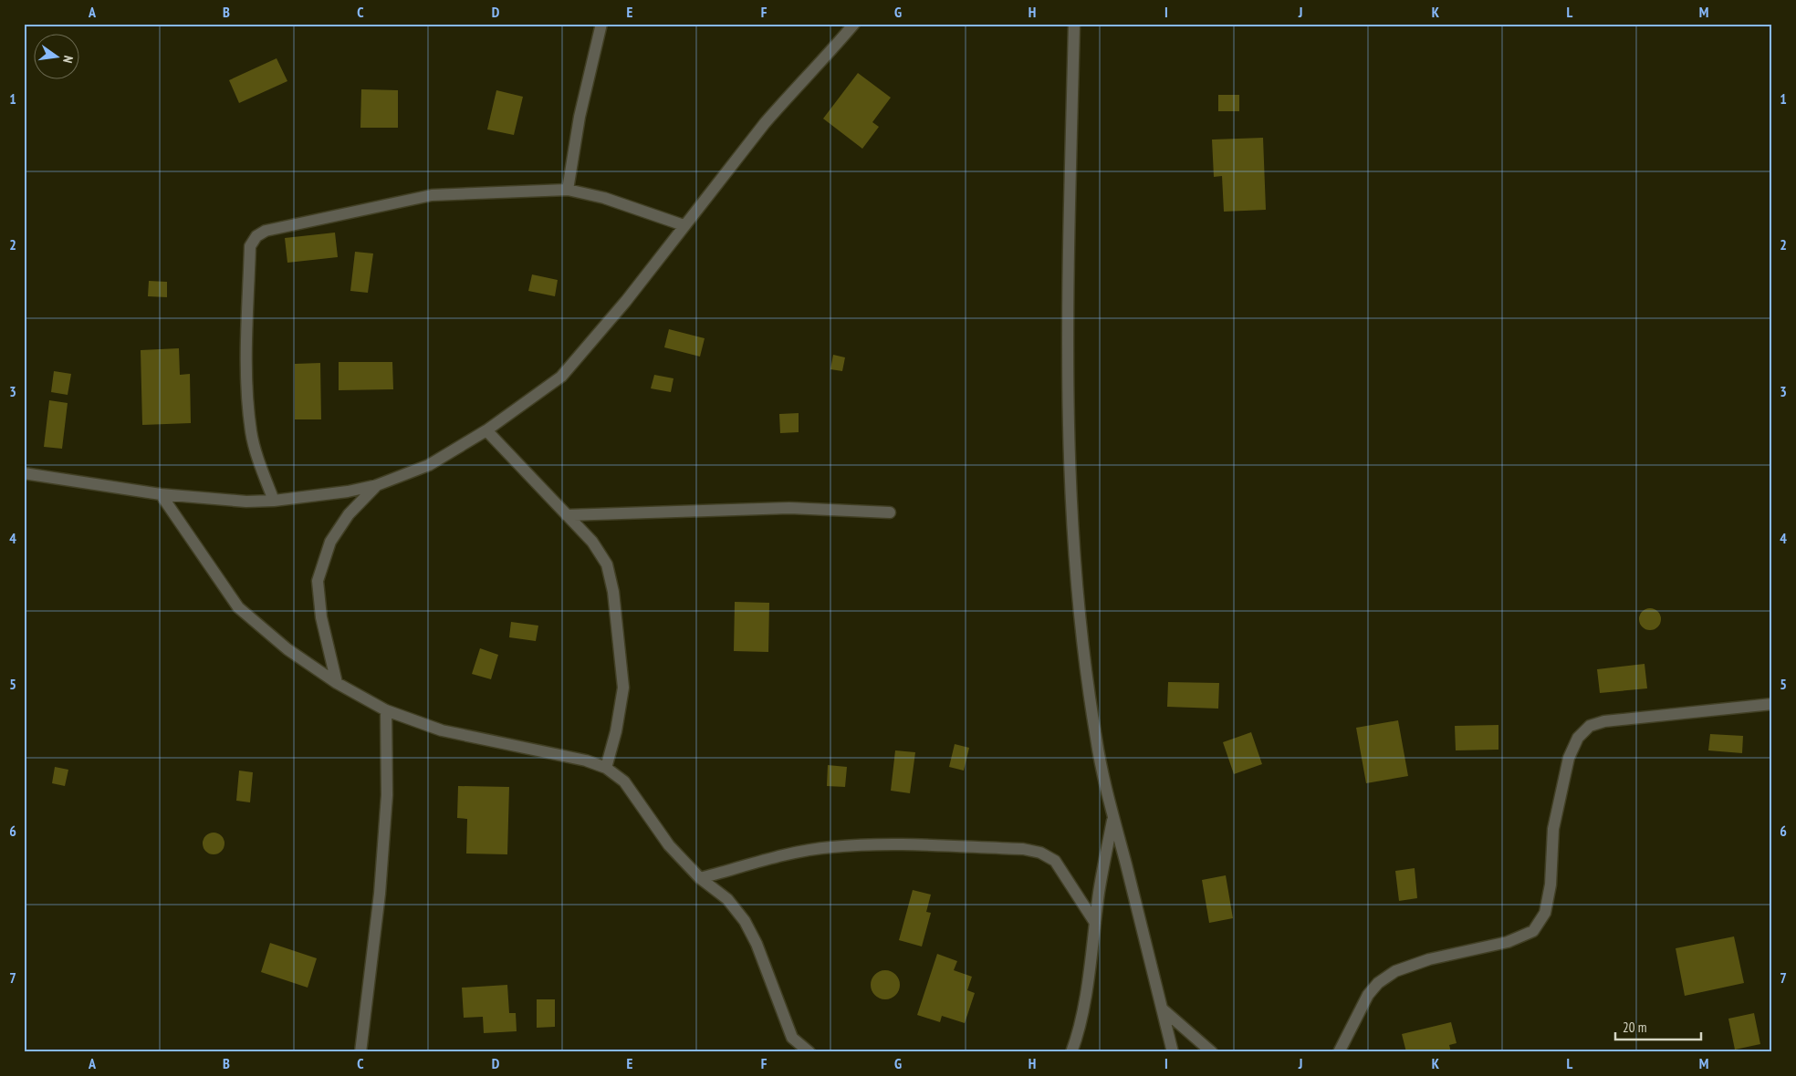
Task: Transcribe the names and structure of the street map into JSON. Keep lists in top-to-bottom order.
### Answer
{
  "scale_bar": "20 m",
  "north": "right",
  "grid": {
    "columns": [
      "A",
      "B",
      "C",
      "D",
      "E",
      "F",
      "G",
      "H",
      "I",
      "J",
      "K",
      "L",
      "M"
    ],
    "rows": [
      "1",
      "2",
      "3",
      "4",
      "5",
      "6",
      "7"
    ]
  }
}
